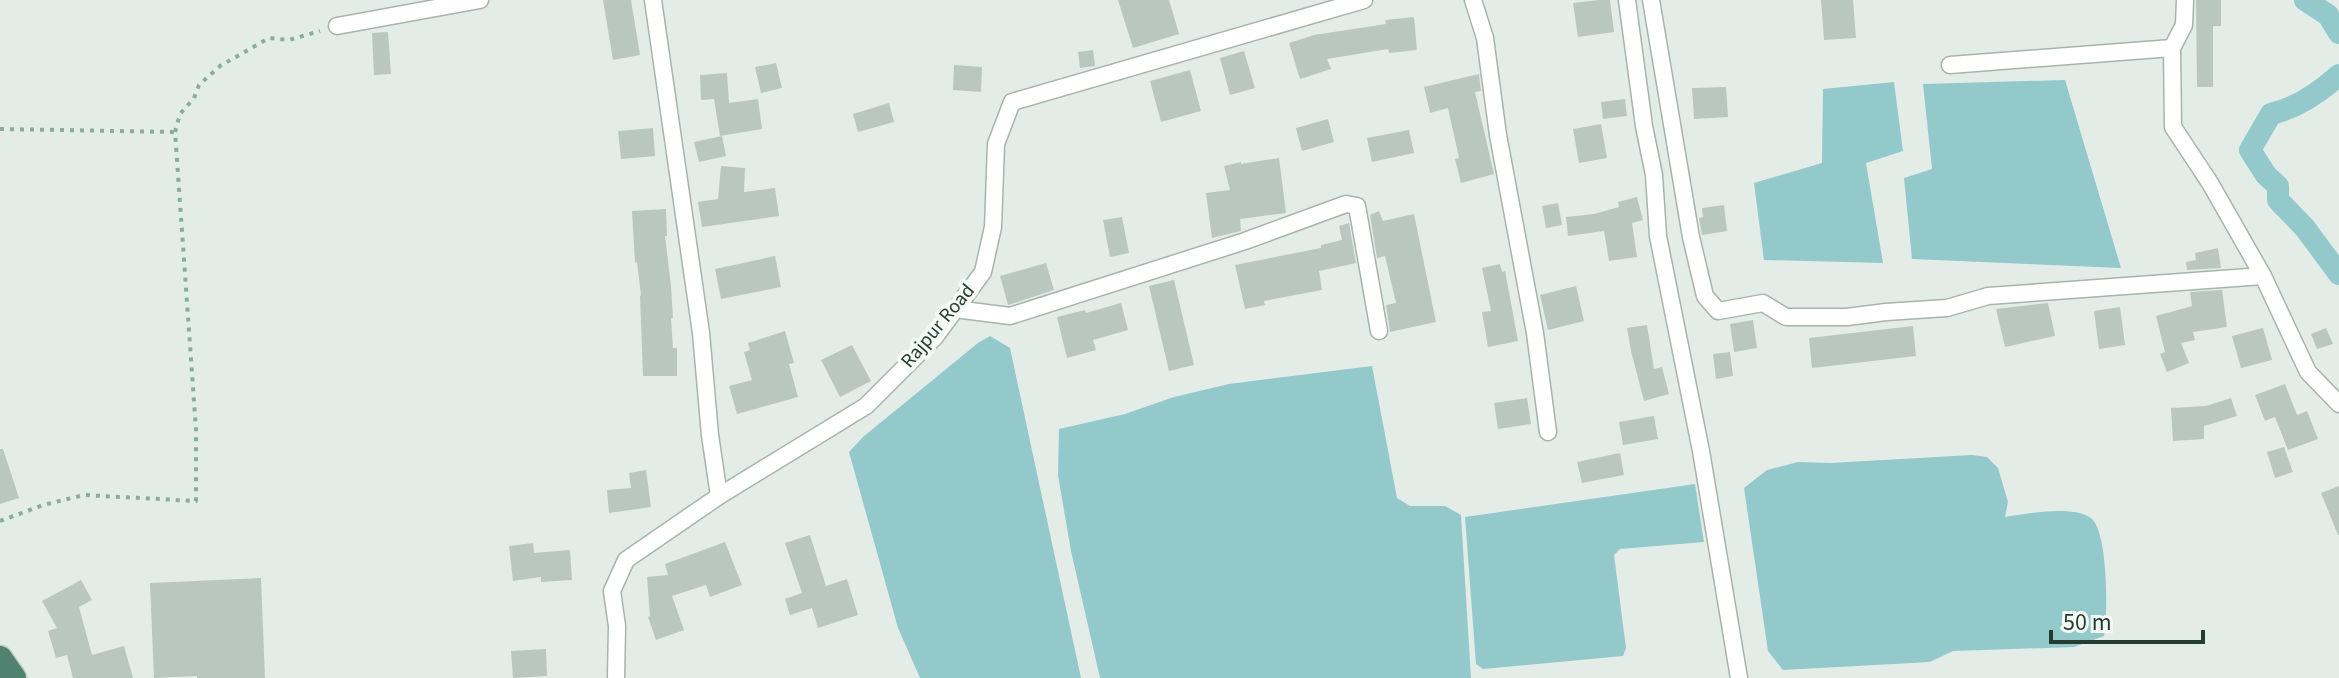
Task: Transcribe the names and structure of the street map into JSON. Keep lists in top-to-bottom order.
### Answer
{
  "streets": {
    "street": ["Rajpur Road"]
  },
  "scale_bar": "50 m"
}
